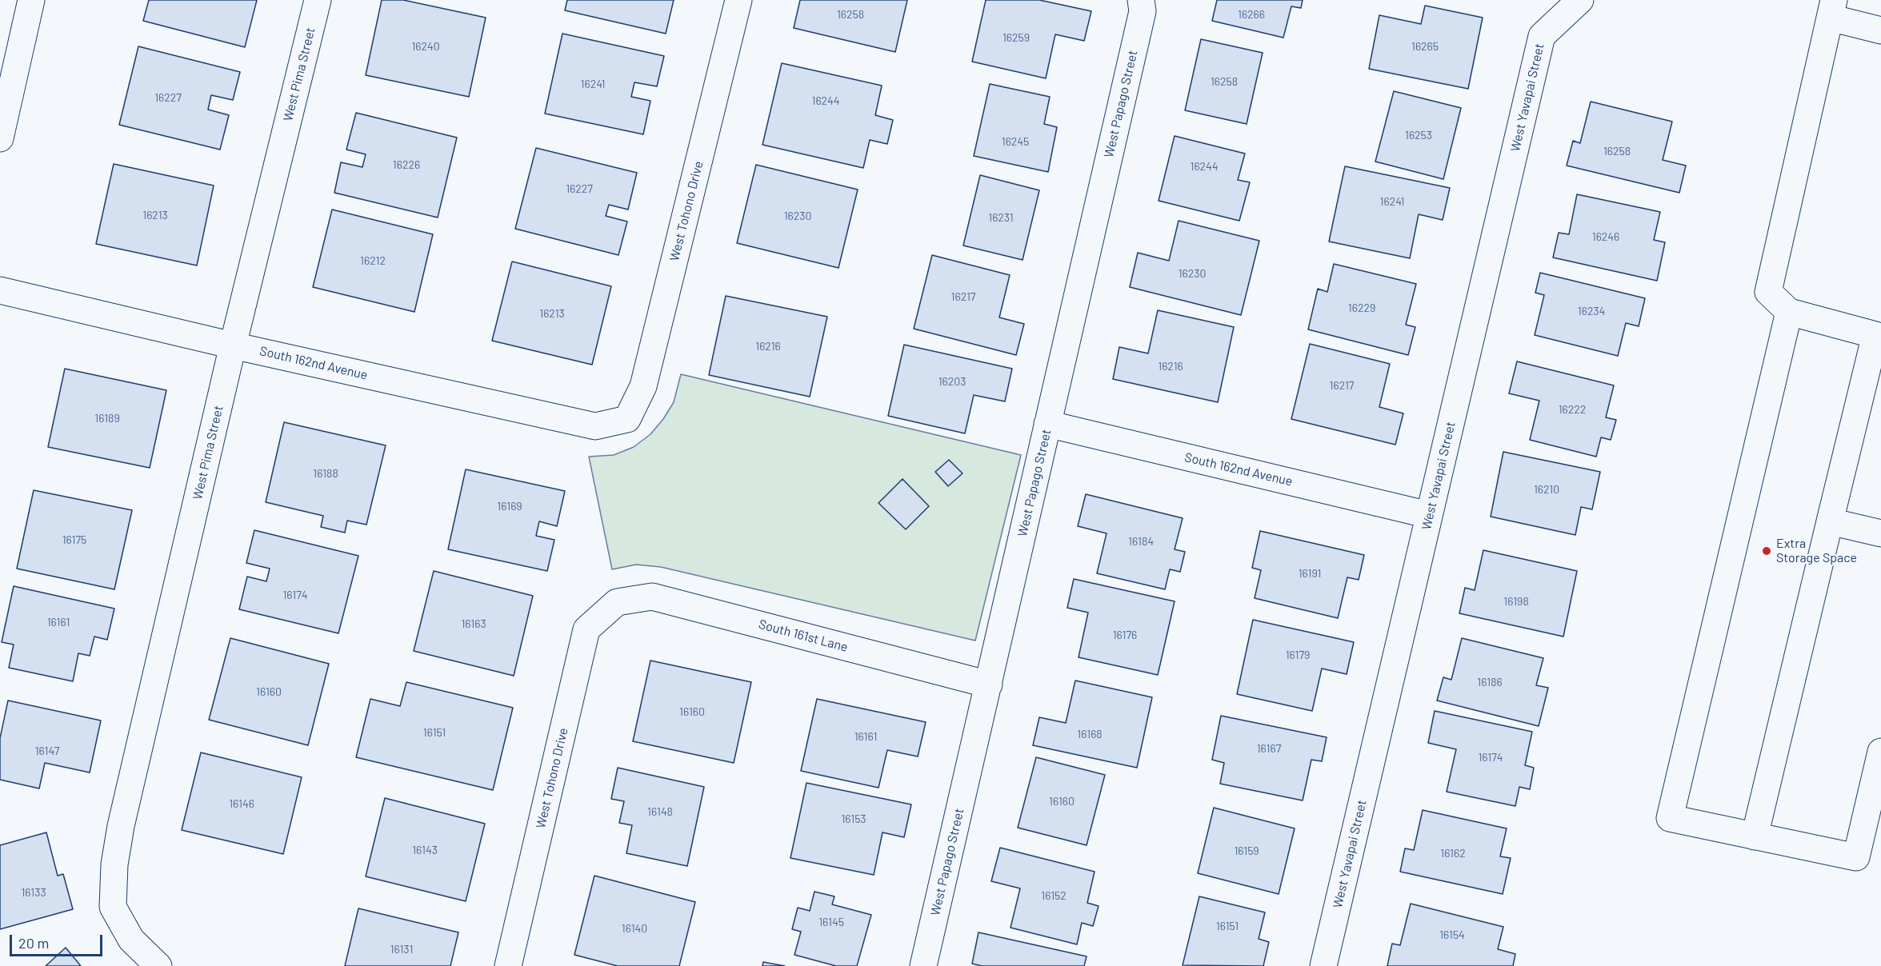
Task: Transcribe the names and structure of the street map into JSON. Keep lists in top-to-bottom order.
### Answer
{
  "streets": {
    "street": [
      "West Pima Street",
      "West Yavapai Street",
      "West Papago Street",
      "West Tohono Drive",
      "South 162nd Avenue",
      "South 161st Lane"
    ]
  },
  "crossings": [
    ["West Pima Street", "South 162nd Avenue"],
    ["West Yavapai Street", "South 162nd Avenue"],
    ["West Papago Street", "South 162nd Avenue"],
    ["West Papago Street", "South 161st Lane"],
    ["West Tohono Drive", "South 162nd Avenue"],
    ["West Tohono Drive", "South 161st Lane"]
  ],
  "places": ["Extra Storage Space"],
  "house_numbers": [
    "16258",
    "16266",
    "16259",
    "16240",
    "16265",
    "16258",
    "16241",
    "16227",
    "16244",
    "16253",
    "16245",
    "16258",
    "16226",
    "16244",
    "16227",
    "16241",
    "16213",
    "16230",
    "16231",
    "16246",
    "16212",
    "16230",
    "16217",
    "16229",
    "16234",
    "16213",
    "16216",
    "16216",
    "16203",
    "16217",
    "16222",
    "16189",
    "16188",
    "16210",
    "16169",
    "16175",
    "16184",
    "16191",
    "16174",
    "16198",
    "16161",
    "16163",
    "16176",
    "16179",
    "16186",
    "16160",
    "16160",
    "16151",
    "16168",
    "16161",
    "16167",
    "16147",
    "16174",
    "16160",
    "16146",
    "16148",
    "16153",
    "16143",
    "16159",
    "16162",
    "16133",
    "16152",
    "16145",
    "16151",
    "16140",
    "16154",
    "16131"
  ],
  "scale_bar": "20 m"
}
